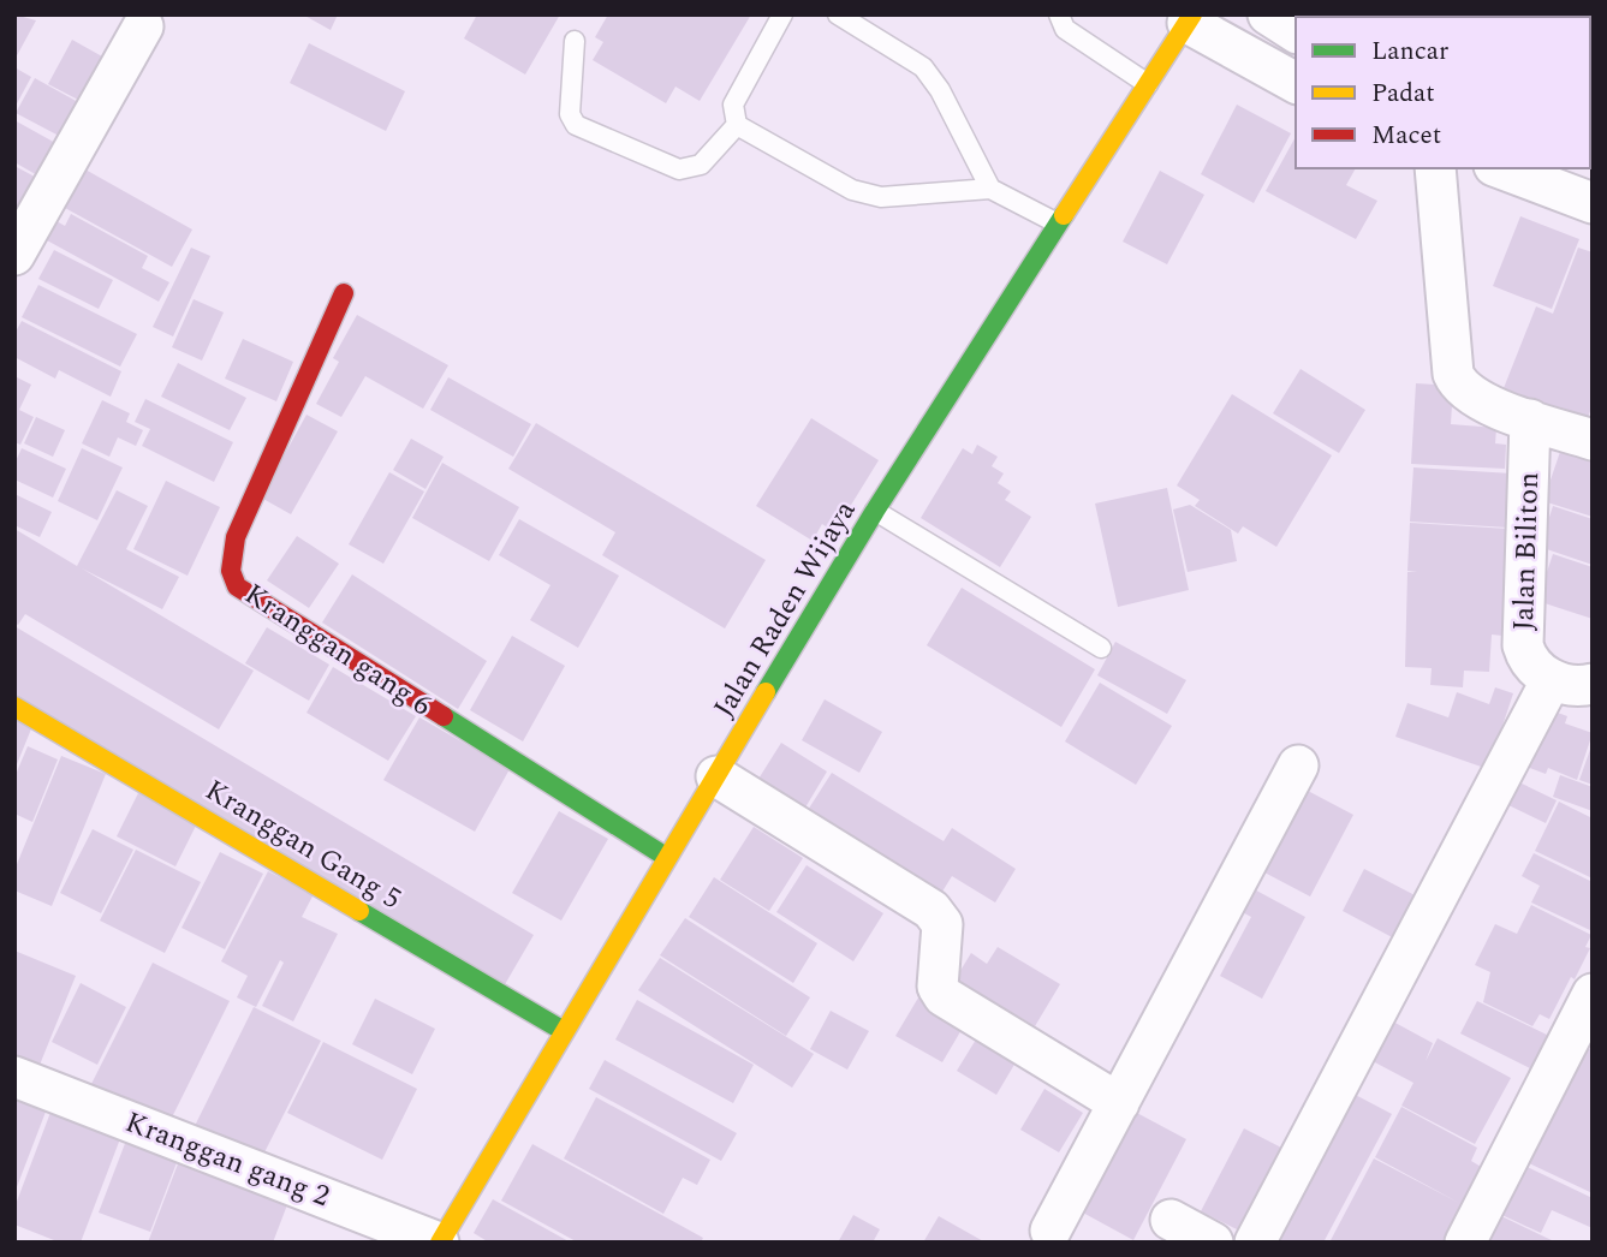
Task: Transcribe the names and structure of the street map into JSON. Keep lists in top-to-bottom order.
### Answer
{
  "streets": {
    "street": [
      "Jalan Biliton",
      "Jalan Raden Wijaya",
      "Kranggan gang 6",
      "Kranggan Gang 5",
      "Kranggan gang 2"
    ]
  },
  "crossings": [
    ["Jalan Raden Wijaya", "Kranggan gang 6"],
    ["Jalan Raden Wijaya", "Kranggan Gang 5"],
    ["Jalan Raden Wijaya", "Kranggan gang 2"]
  ],
  "legend": ["Lancar", "Padat", "Macet"]
}
